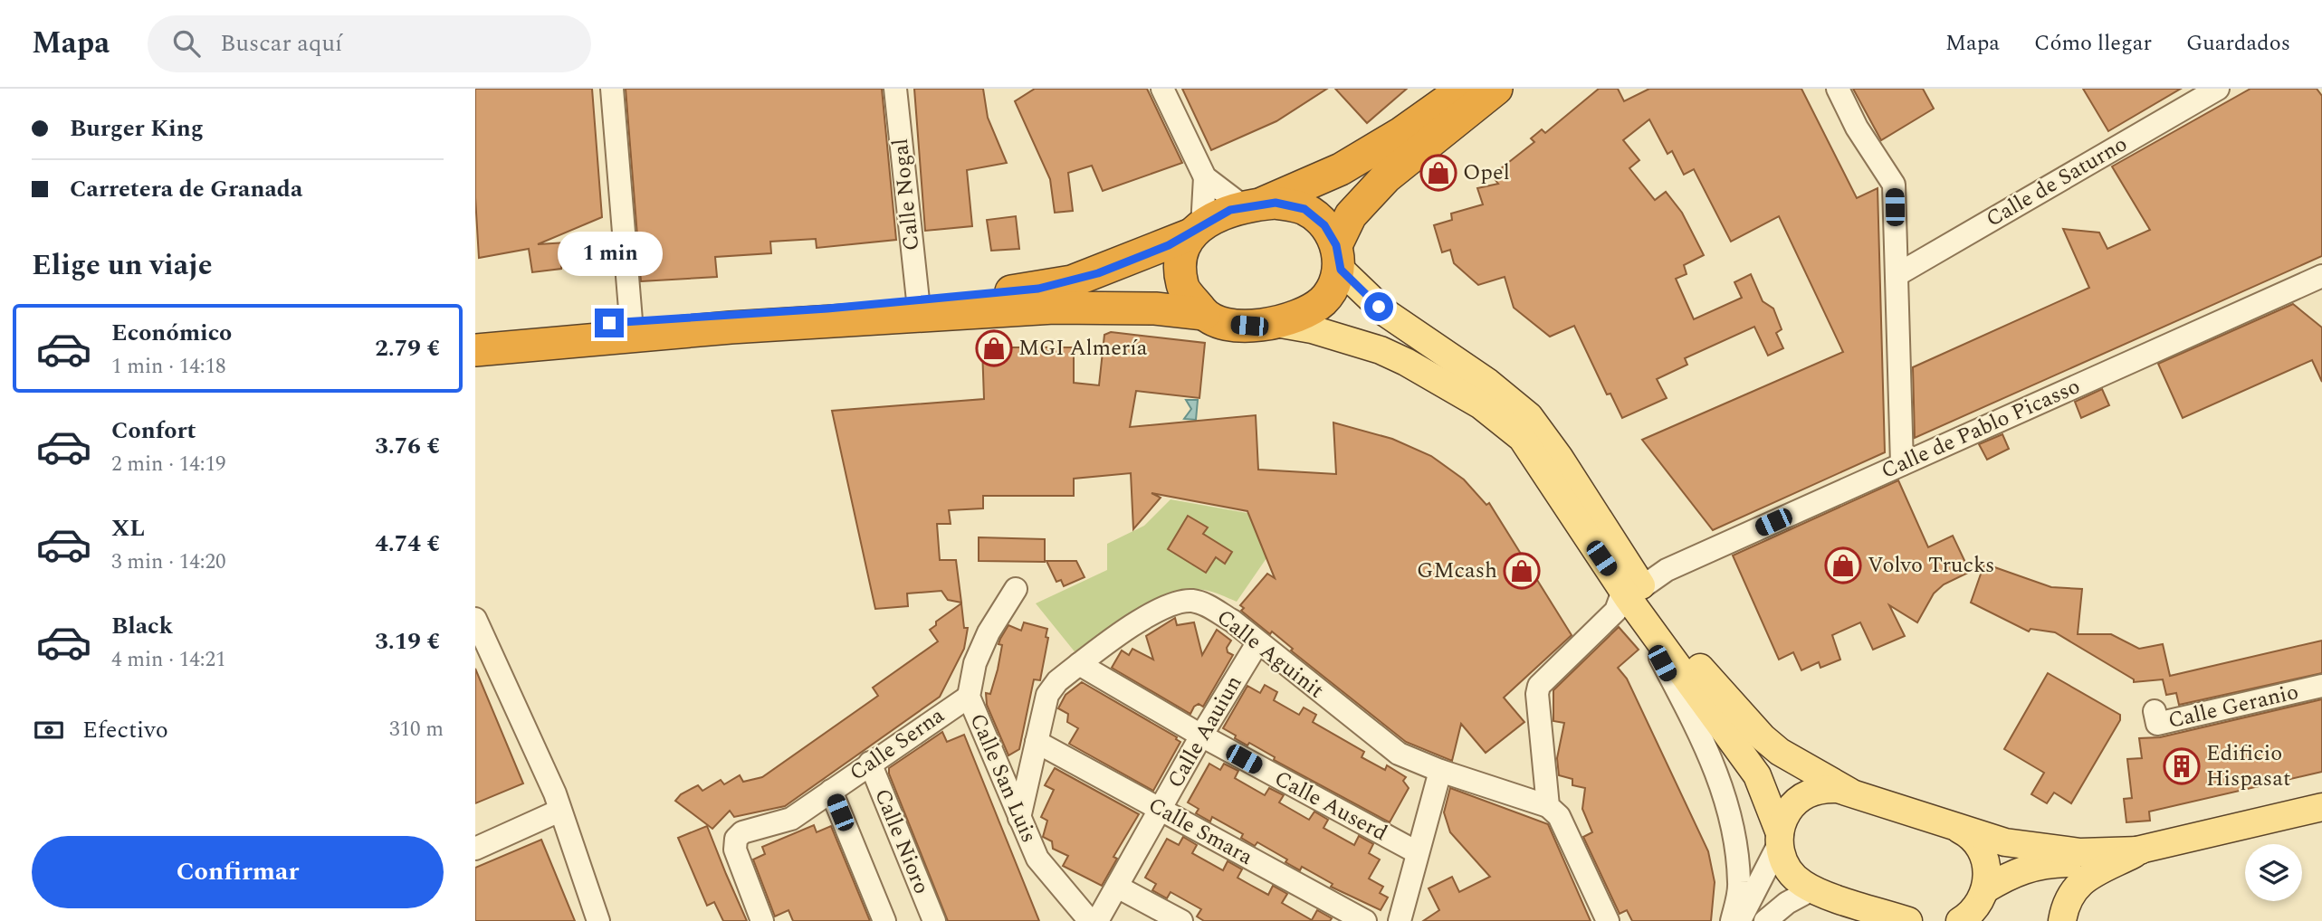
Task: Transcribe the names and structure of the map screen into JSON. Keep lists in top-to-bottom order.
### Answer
{
  "streets": {
    "street": [
      "Calle de Saturno",
      "Calle Nogal",
      "Calle de Pablo Picasso",
      "Calle Aguinit",
      "Calle Geranio",
      "Calle Aauiun",
      "Calle Serna",
      "Calle San Luis",
      "Calle Auserd",
      "Calle Smara",
      "Calle Nioro"
    ]
  },
  "crossings": [
    ["Calle Aguinit", "Calle Aauiun"],
    ["Calle Aguinit", "Calle San Luis"],
    ["Calle Aguinit", "Calle Auserd"],
    ["Calle Aguinit", "Calle Smara"],
    ["Calle Aauiun", "Calle Auserd"],
    ["Calle Aauiun", "Calle Smara"],
    ["Calle Serna", "Calle San Luis"],
    ["Calle Serna", "Calle Nioro"]
  ],
  "places": {
    "shop": [
      "Opel",
      "MGI Almería",
      "Volvo Trucks",
      "GMcash"
    ],
    "building": ["Edificio Hispasat"]
  },
  "page": {
    "header": "Mapa",
    "search": "Buscar aquí",
    "nav": ["Mapa", "Cómo llegar", "Guardados"],
    "banner": ["Burger King", "Carretera de Granada"],
    "heading": "Elige un viaje",
    "bubble": "1 min",
    "list": [
      {
        "name": "Económico",
        "note": "1 min · 14:18",
        "value": "2.79 €"
      },
      {
        "name": "Confort",
        "note": "2 min · 14:19",
        "value": "3.76 €"
      },
      {
        "name": "XL",
        "note": "3 min · 14:20",
        "value": "4.74 €"
      },
      {
        "name": "Black",
        "note": "4 min · 14:21",
        "value": "3.19 €"
      }
    ],
    "pay": ["Efectivo", "310 m"],
    "buttons": "Confirmar"
  }
}
